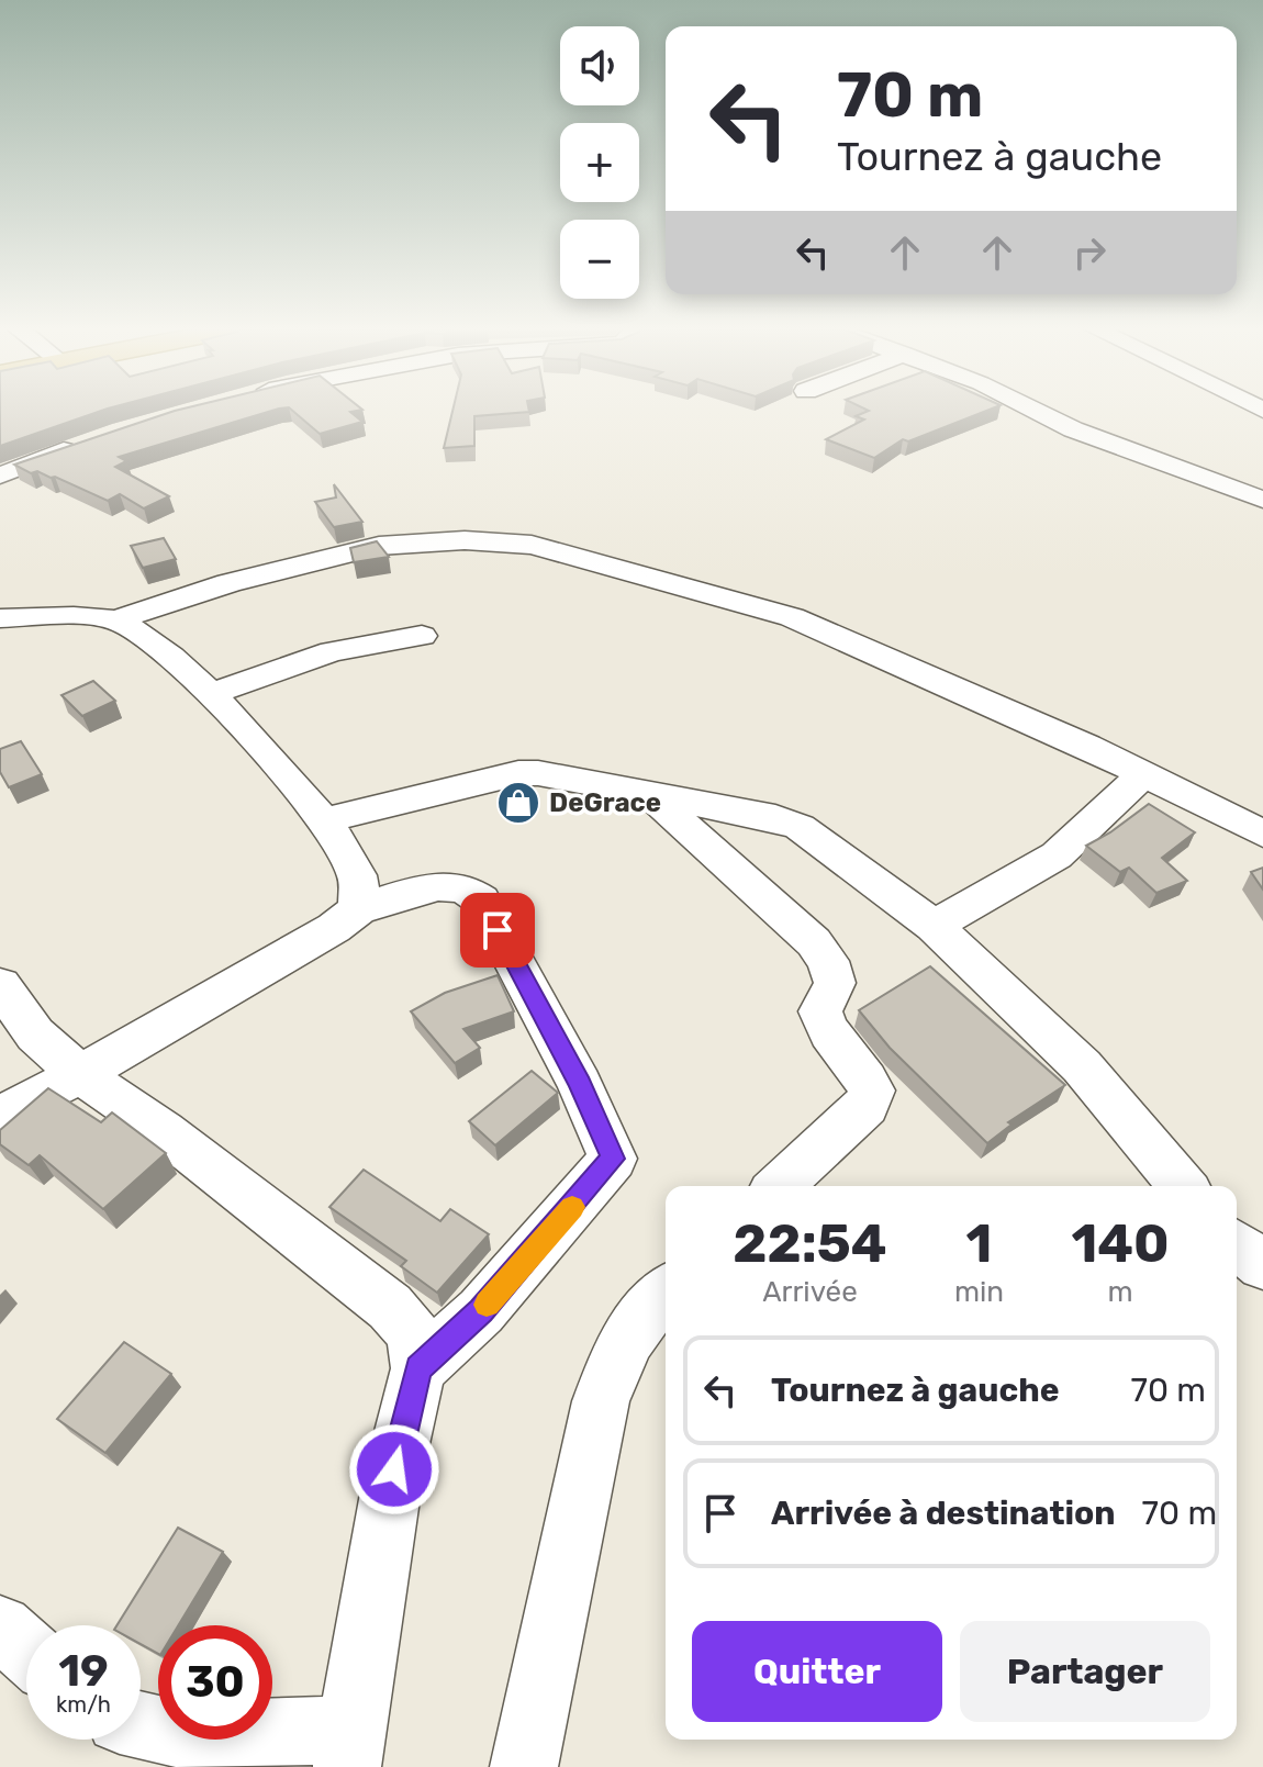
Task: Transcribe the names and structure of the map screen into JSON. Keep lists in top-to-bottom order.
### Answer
{
  "places": {
    "shop": ["DeGrace"]
  },
  "page": {
    "map_buttons": ["+", "−"],
    "turn": ["70 m", "Tournez à gauche"],
    "eta": [
      "22:54",
      "Arrivée",
      "1",
      "min",
      "140",
      "m"
    ],
    "list": [
      {
        "name": "Tournez à gauche",
        "value": "70 m"
      },
      {
        "name": "Arrivée à destination",
        "value": "70 m"
      }
    ],
    "buttons": ["Quitter", "Partager"],
    "speed": "19 km/h",
    "limit": "30"
  }
}
